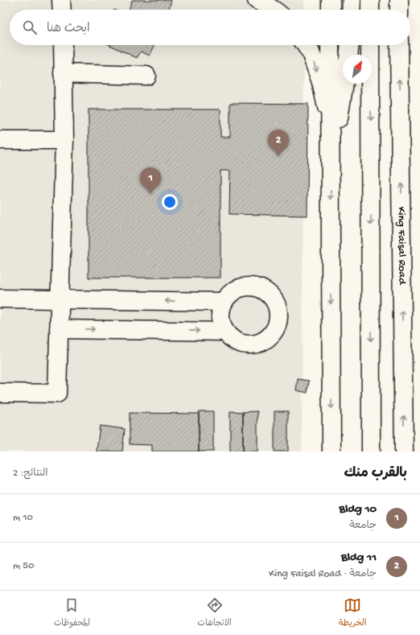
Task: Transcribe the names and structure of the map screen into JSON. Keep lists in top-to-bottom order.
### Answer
{
  "streets": {
    "main road": ["King Faisal Road"]
  },
  "north": "top right",
  "page": {
    "search": "ابحث هنا",
    "pins": ["2", "1"],
    "heading": ["بالقرب منك", "النتائج: 2"],
    "list": [
      {
        "mark": "1",
        "name": "Bldg 10",
        "note": "جامعة",
        "value": "10 m"
      },
      {
        "mark": "2",
        "name": "Bldg 11",
        "note": "جامعة · King Faisal Road",
        "value": "50 m"
      }
    ],
    "nav": ["الخريطة", "الاتجاهات", "المحفوظات"]
  }
}
